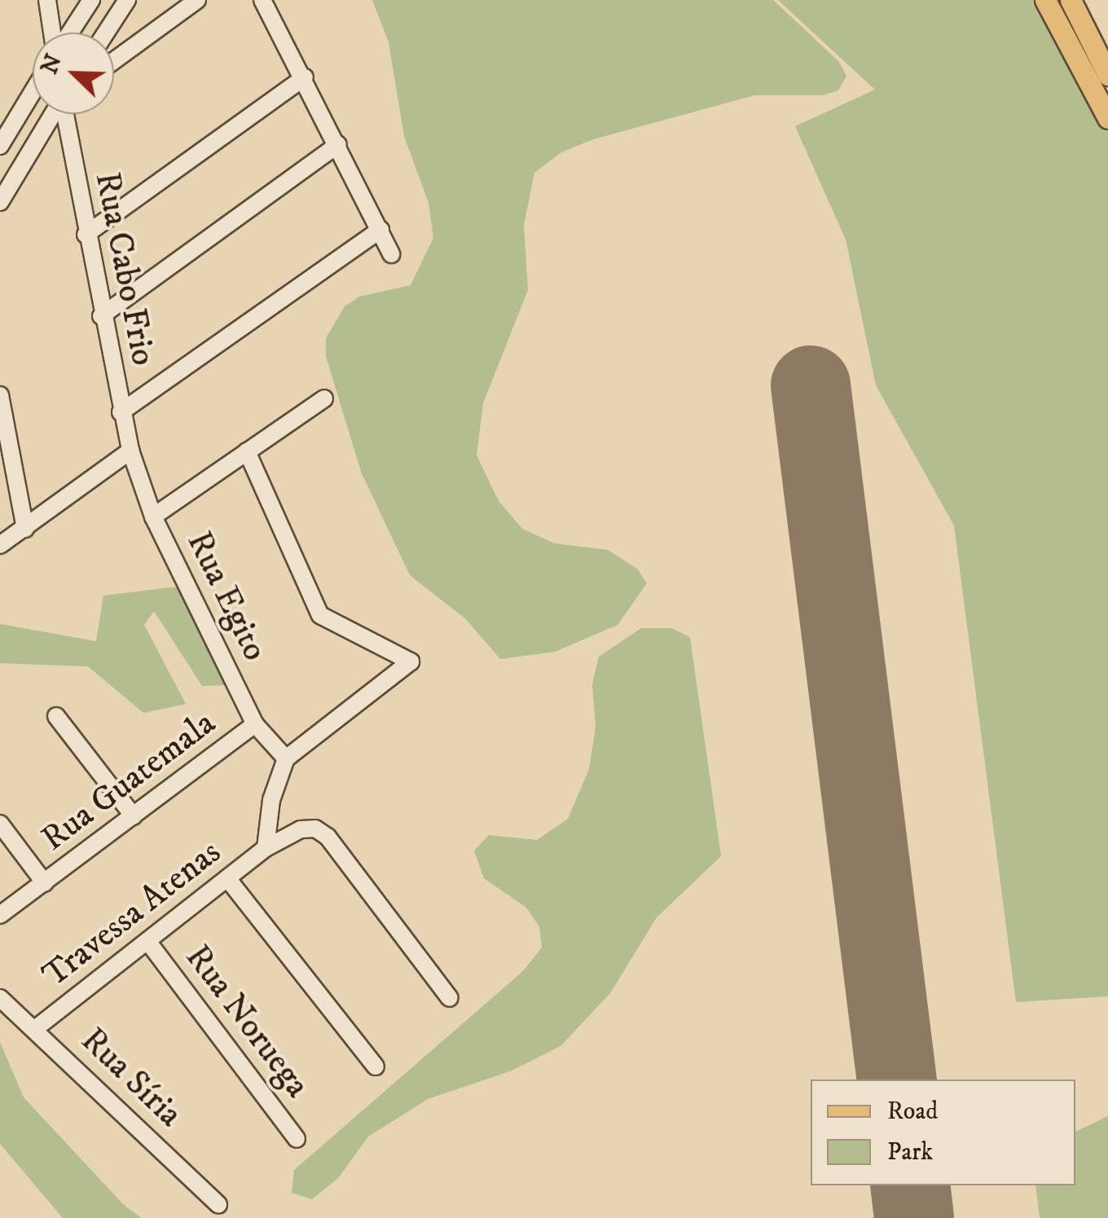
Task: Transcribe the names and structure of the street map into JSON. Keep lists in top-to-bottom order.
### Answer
{
  "streets": {
    "street": [
      "Rua Cabo Frio",
      "Rua Egito",
      "Rua Guatemala",
      "Travessa Atenas",
      "Rua Noruega",
      "Rua Síria"
    ]
  },
  "crossings": [
    ["Rua Cabo Frio", "Rua Egito"],
    ["Rua Egito", "Rua Guatemala"],
    ["Rua Egito", "Travessa Atenas"],
    ["Travessa Atenas", "Rua Noruega"],
    ["Travessa Atenas", "Rua Síria"]
  ],
  "legend": ["Road", "Park"],
  "north": "top left"
}
